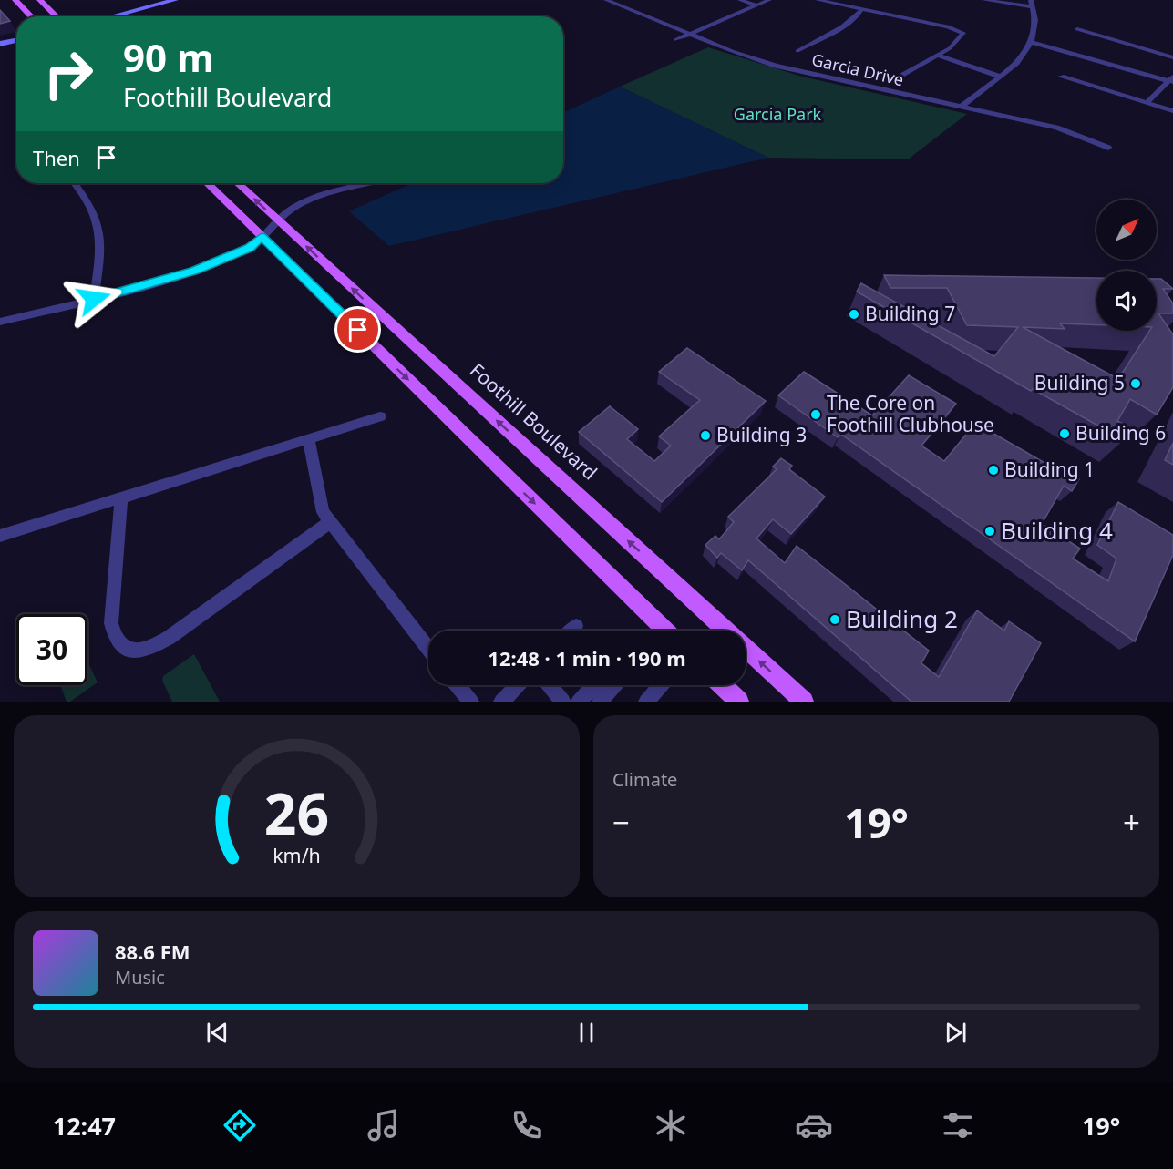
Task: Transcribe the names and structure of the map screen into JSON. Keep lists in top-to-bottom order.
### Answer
{
  "streets": {
    "main road": ["Foothill Boulevard"],
    "street": ["Garcia Drive"]
  },
  "parks": ["Garcia Park"],
  "places": [
    "Building 7",
    "Building 5",
    "The Core on Foothill Clubhouse",
    "Building 6",
    "Building 3",
    "Building 1",
    "Building 4",
    "Building 2"
  ],
  "north": "top right",
  "page": {
    "turn": ["90 m", "Foothill Boulevard"],
    "then": "Then",
    "limit": "30",
    "trip": "12:48 · 1 min · 190 m",
    "tile": "Climate",
    "heat": ["−", "19°", "+"],
    "song": ["88.6 FM", "Music"],
    "tabs": ["12:47", "19°"],
    "gauge": ["26", "km/h"]
  }
}
